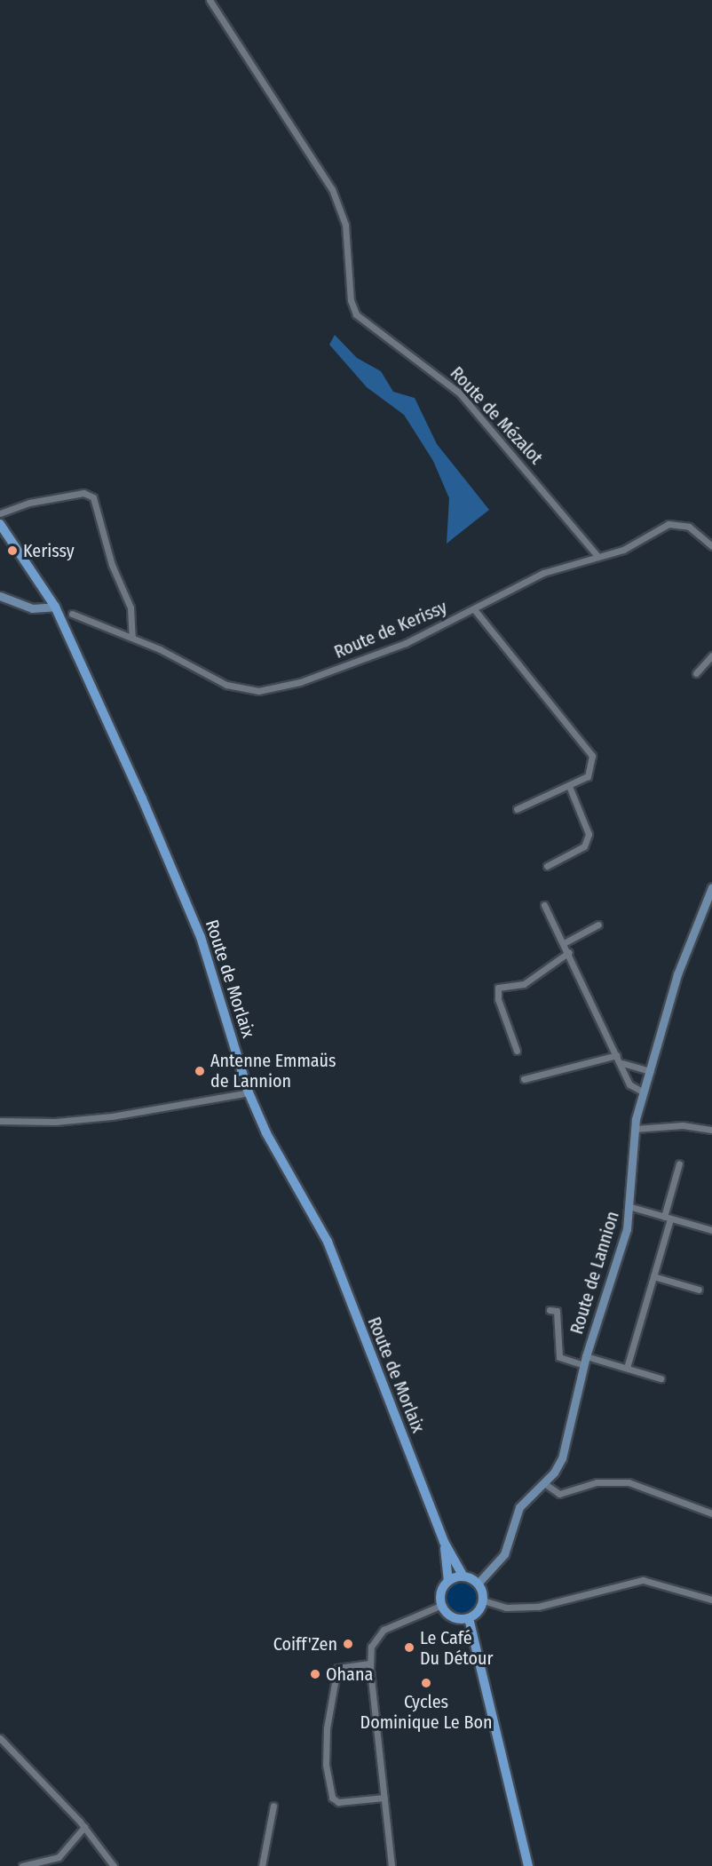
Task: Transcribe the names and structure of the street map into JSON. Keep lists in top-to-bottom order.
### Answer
{
  "streets": {
    "main road": ["Route de Morlaix"],
    "street": ["Route de Mézalot", "Route de Kerissy", "Route de Lannion"]
  },
  "crossings": [
    ["Route de Mézalot", "Route de Kerissy"],
    ["Route de Morlaix", "Route de Lannion"]
  ],
  "places": [
    "Kerissy",
    "Antenne Emmaüs de Lannion",
    "Coiff'Zen",
    "Le Café Du Détour",
    "Ohana",
    "Cycles Dominique Le Bon"
  ]
}
